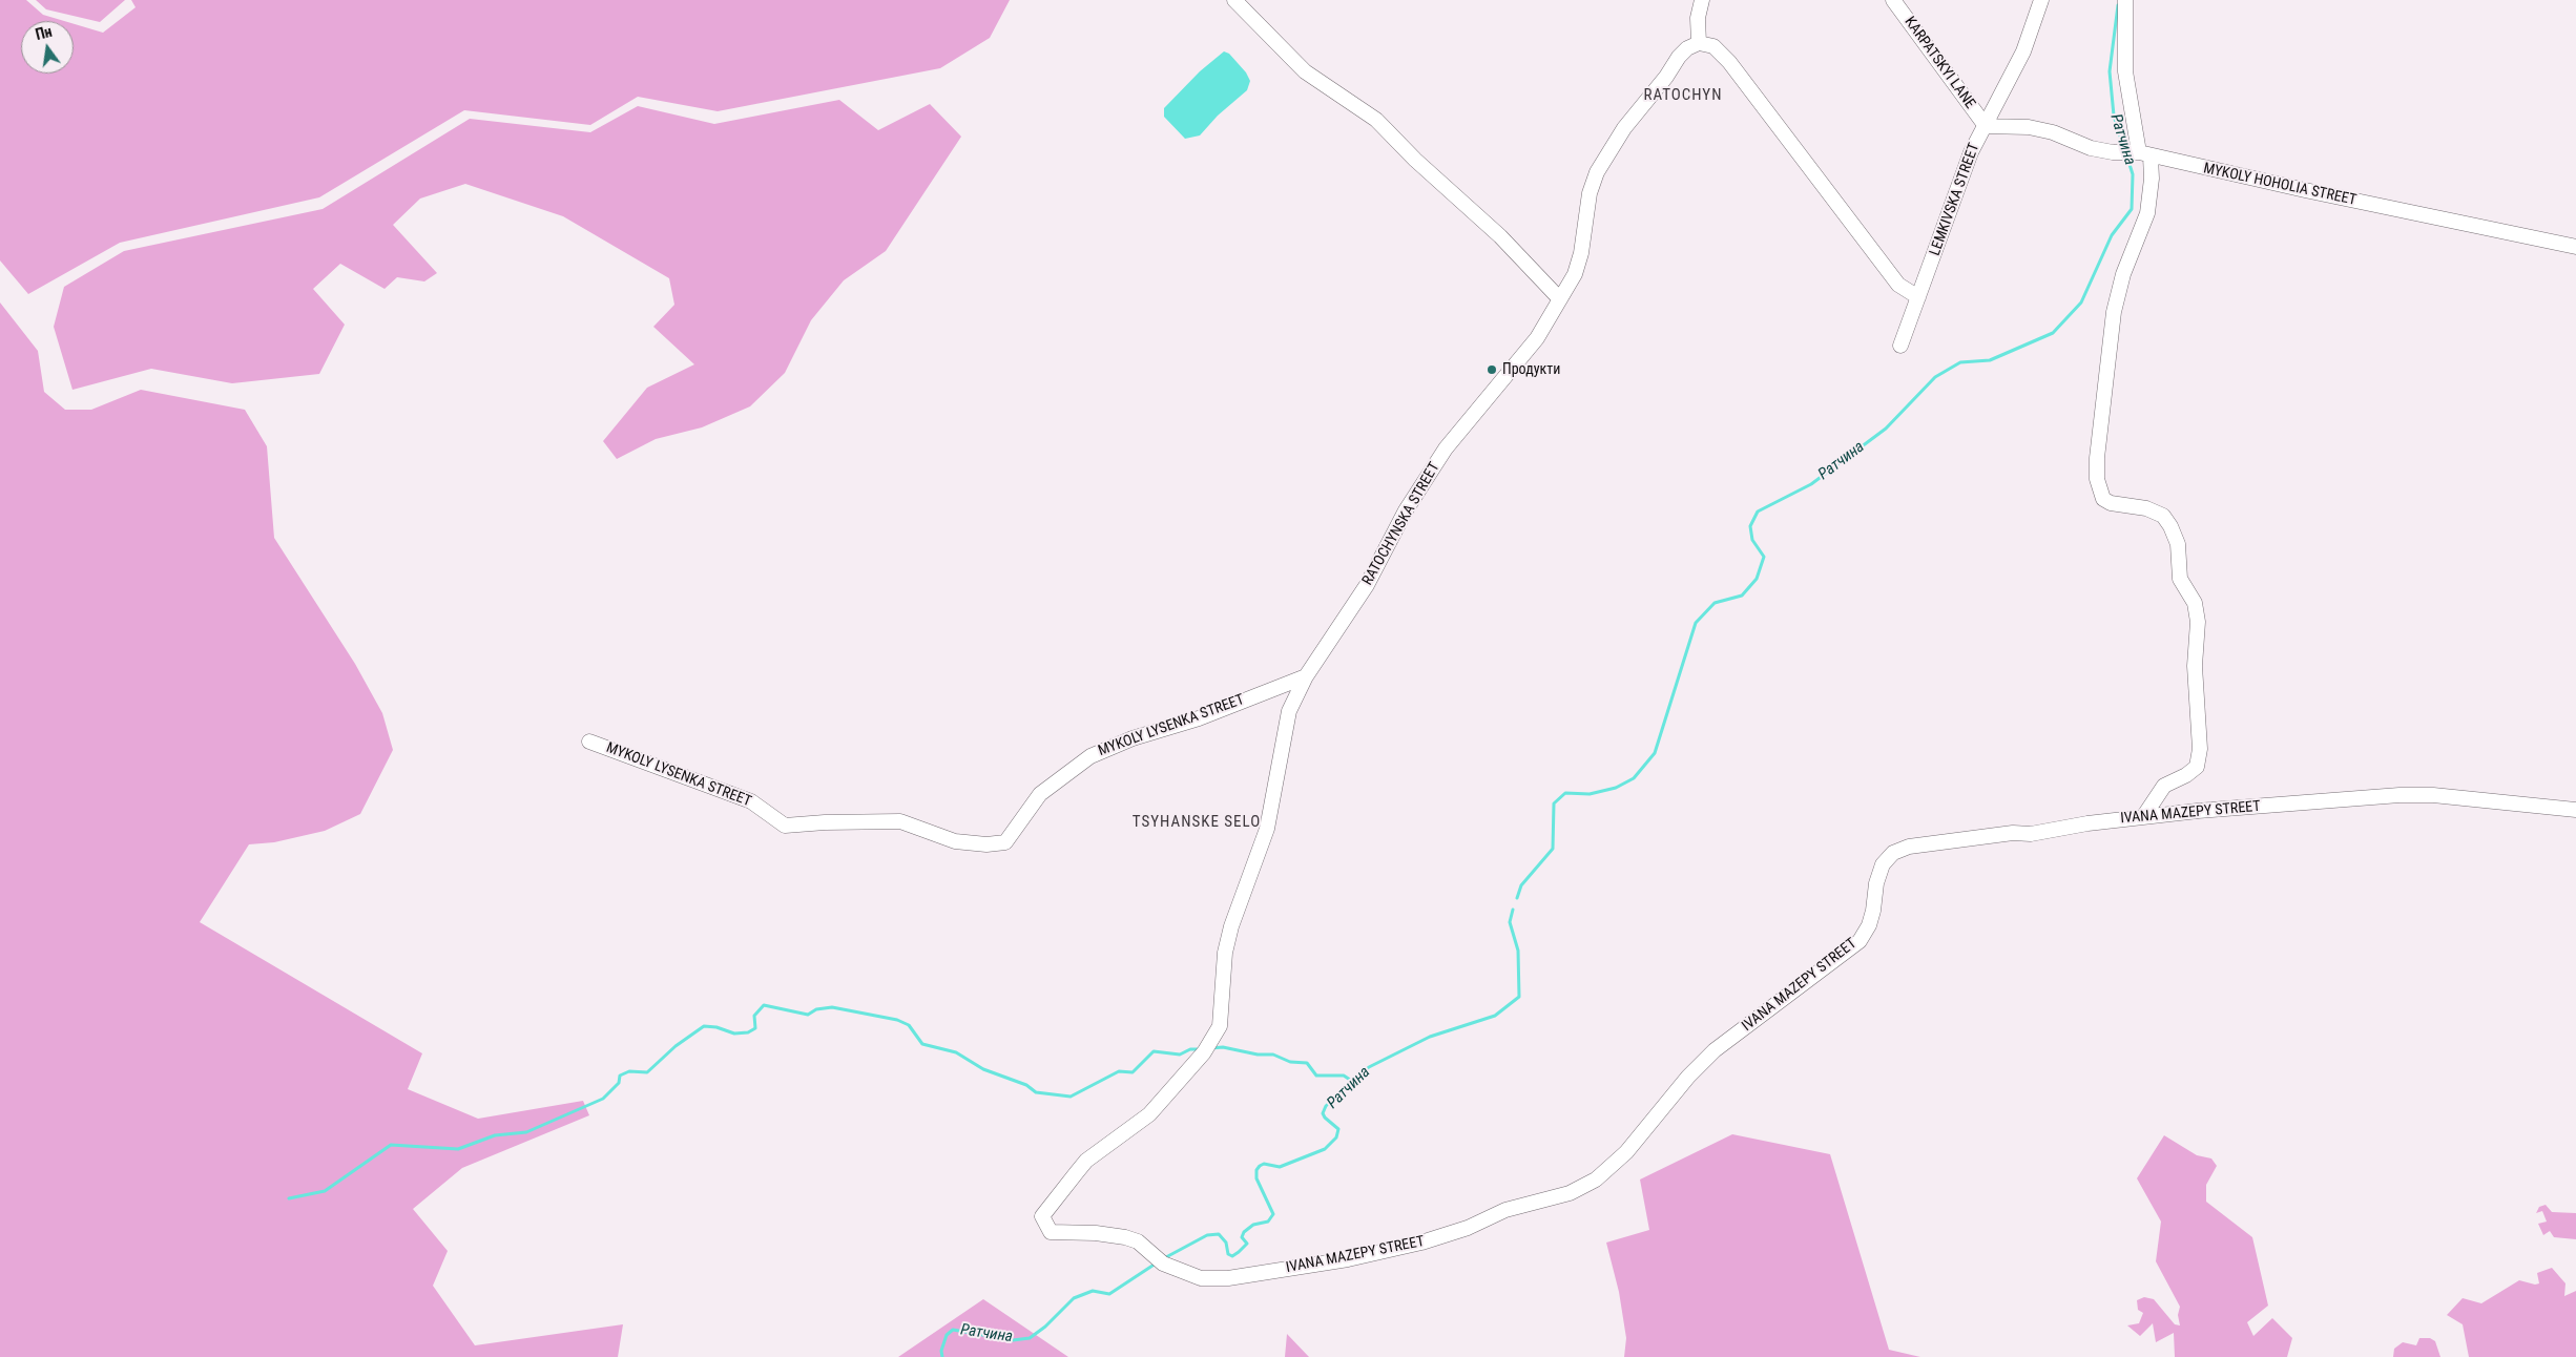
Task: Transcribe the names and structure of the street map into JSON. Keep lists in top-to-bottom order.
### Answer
{
  "streets": {
    "street": [
      "KARPATSKYI LANE",
      "MYKOLY HOHOLIA STREET",
      "LEMKIVSKA STREET",
      "RATOCHYNSKA STREET",
      "MYKOLY LYSENKA STREET",
      "IVANA MAZEPY STREET"
    ]
  },
  "crossings": [
    ["KARPATSKYI LANE", "MYKOLY HOHOLIA STREET"],
    ["KARPATSKYI LANE", "LEMKIVSKA STREET"],
    ["MYKOLY HOHOLIA STREET", "LEMKIVSKA STREET"],
    ["RATOCHYNSKA STREET", "MYKOLY LYSENKA STREET"],
    ["RATOCHYNSKA STREET", "IVANA MAZEPY STREET"]
  ],
  "districts": ["RATOCHYN", "TSYHANSKE SELO"],
  "water": ["Ратчина"],
  "places": ["Продукти"],
  "north": "top"
}
